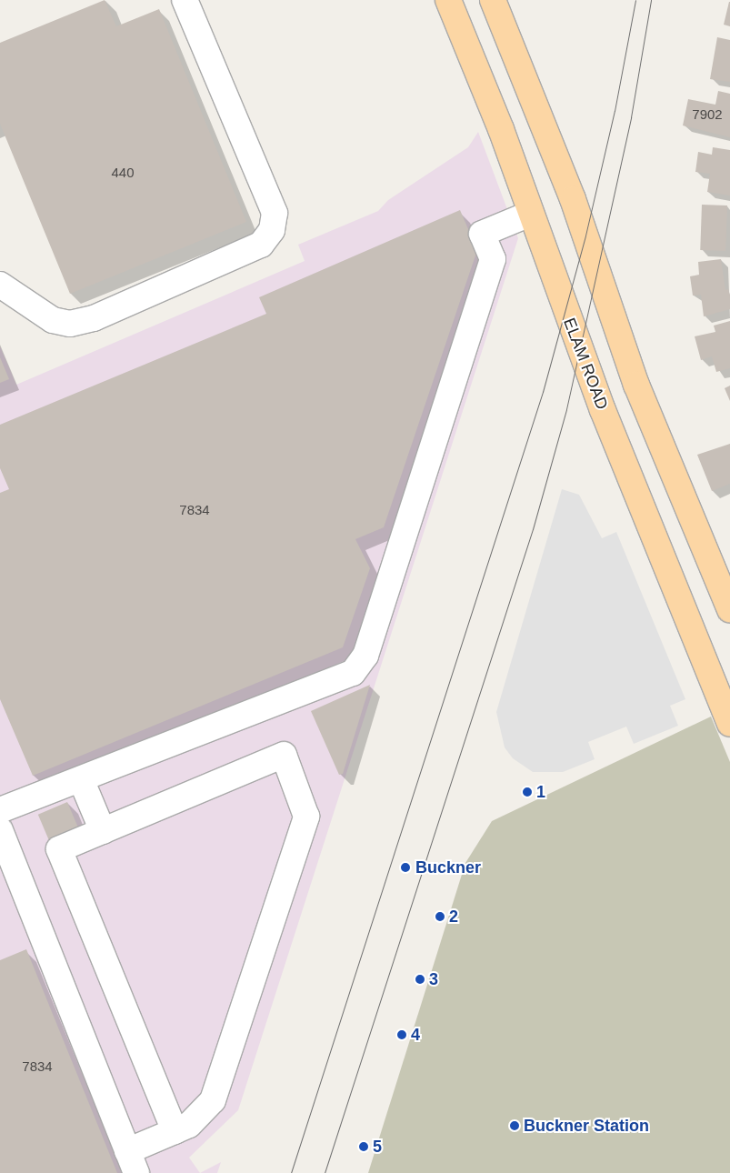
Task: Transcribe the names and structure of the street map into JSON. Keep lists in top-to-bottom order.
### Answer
{
  "streets": {
    "main road": ["ELAM ROAD"]
  },
  "places": [
    "1",
    "Buckner",
    "2",
    "3",
    "4",
    "Buckner Station",
    "5"
  ],
  "house_numbers": [
    "7902",
    "440",
    "7834",
    "7834"
  ]
}
